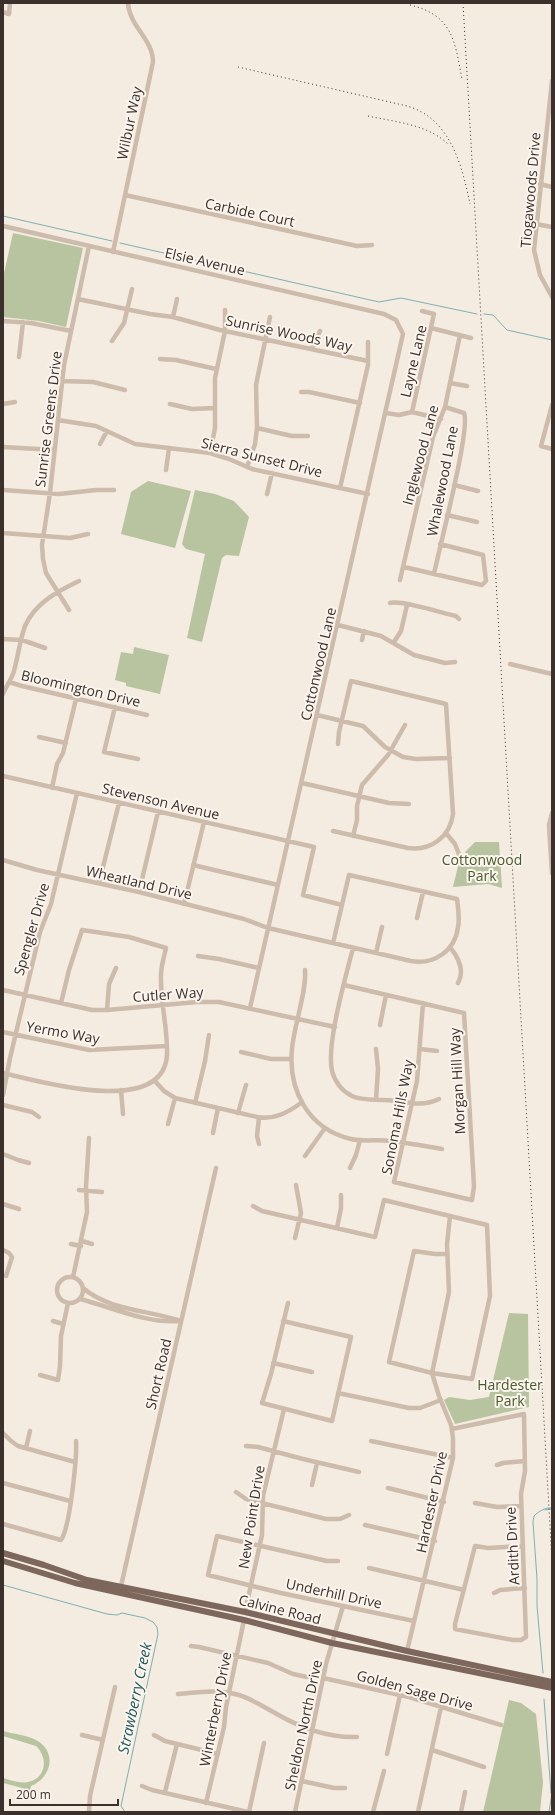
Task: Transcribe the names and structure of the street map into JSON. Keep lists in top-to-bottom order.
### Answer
{
  "streets": {
    "main road": ["Calvine Road"],
    "street": [
      "Wilbur Way",
      "Tiogawoods Drive",
      "Carbide Court",
      "Elsie Avenue",
      "Sunrise Woods Way",
      "Layne Lane",
      "Sunrise Greens Drive",
      "Inglewood Lane",
      "Sierra Sunset Drive",
      "Whalewood Lane",
      "Cottonwood Lane",
      "Bloomington Drive",
      "Stevenson Avenue",
      "Wheatland Drive",
      "Spengler Drive",
      "Cutler Way",
      "Yermo Way",
      "Morgan Hill Way",
      "Sonoma Hills Way",
      "Short Road",
      "Hardester Drive",
      "New Point Drive",
      "Ardith Drive",
      "Underhill Drive",
      "Golden Sage Drive",
      "Winterberry Drive",
      "Sheldon North Drive"
    ]
  },
  "crossings": [
    ["Wilbur Way", "Carbide Court"],
    ["Wilbur Way", "Elsie Avenue"],
    ["Elsie Avenue", "Sunrise Greens Drive"],
    ["Elsie Avenue", "Cottonwood Lane"],
    ["Sunrise Woods Way", "Sunrise Greens Drive"],
    ["Sunrise Woods Way", "Sierra Sunset Drive"],
    ["Sunrise Greens Drive", "Sierra Sunset Drive"],
    ["Inglewood Lane", "Whalewood Lane"],
    ["Sierra Sunset Drive", "Cottonwood Lane"],
    ["Cottonwood Lane", "Stevenson Avenue"],
    ["Cottonwood Lane", "Wheatland Drive"],
    ["Cottonwood Lane", "Cutler Way"],
    ["Stevenson Avenue", "Spengler Drive"],
    ["Wheatland Drive", "Spengler Drive"],
    ["Spengler Drive", "Cutler Way"],
    ["Spengler Drive", "Yermo Way"],
    ["Morgan Hill Way", "Sonoma Hills Way"],
    ["Short Road", "Calvine Road"],
    ["Hardester Drive", "Ardith Drive"],
    ["Hardester Drive", "Underhill Drive"],
    ["Hardester Drive", "Calvine Road"],
    ["New Point Drive", "Underhill Drive"],
    ["New Point Drive", "Calvine Road"],
    ["Underhill Drive", "Sheldon North Drive"],
    ["Calvine Road", "Winterberry Drive"],
    ["Calvine Road", "Sheldon North Drive"],
    ["Golden Sage Drive", "Sheldon North Drive"]
  ],
  "water": ["Strawberry Creek"],
  "parks": ["Cottonwood Park", "Hardester Park"],
  "scale_bar": "200 m"
}
